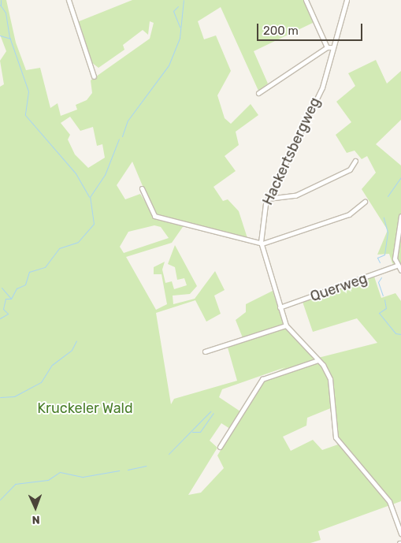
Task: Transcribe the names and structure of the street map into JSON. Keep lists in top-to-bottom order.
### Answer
{
  "streets": {
    "street": ["Hackertsbergweg", "Querweg"]
  },
  "crossings": [
    ["Hackertsbergweg", "Querweg"]
  ],
  "parks": ["Kruckeler Wald"],
  "scale_bar": "200 m",
  "north": "bottom"
}
